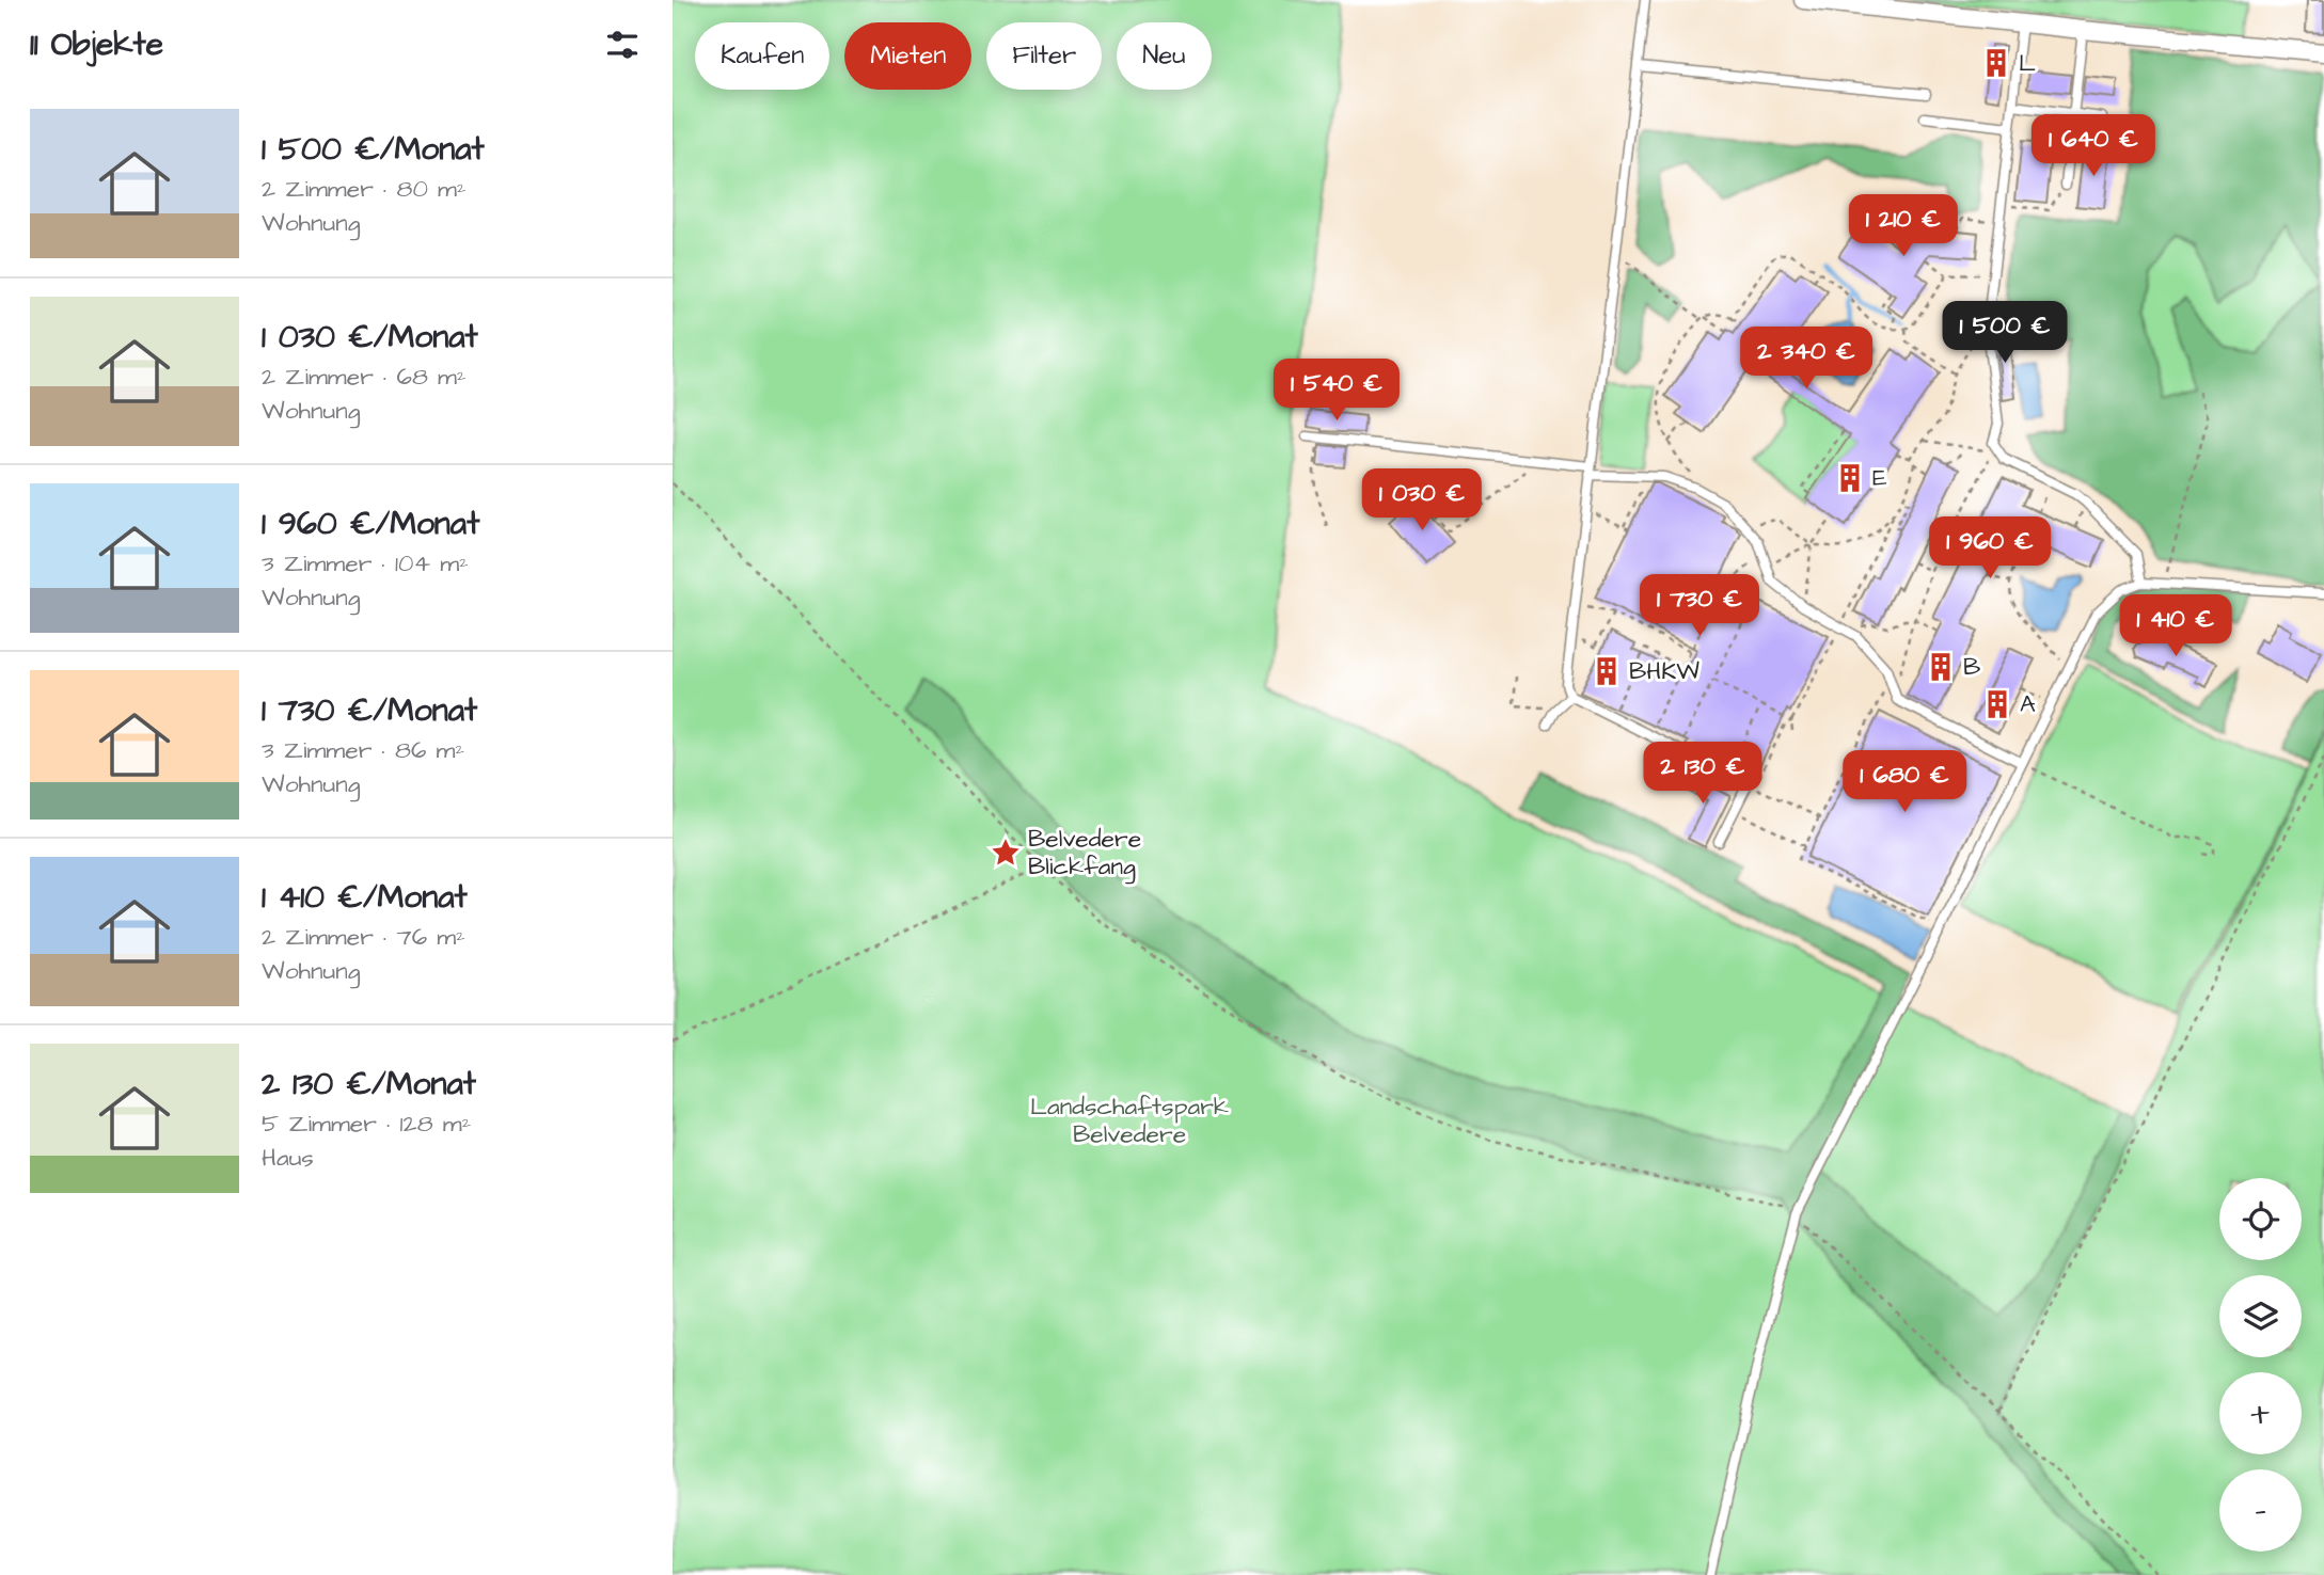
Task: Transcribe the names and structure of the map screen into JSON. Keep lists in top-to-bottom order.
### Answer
{
  "parks": ["Landschaftspark Belvedere"],
  "places": {
    "building": [
      "L",
      "E",
      "B",
      "BHKW",
      "A"
    ],
    "place": ["Belvedere Blickfang"]
  },
  "page": {
    "heading": "11 Objekte",
    "chip": [
      "Kaufen",
      "Mieten",
      "Filter",
      "Neu"
    ],
    "list": [
      {
        "name": "1 500 €/Monat",
        "note": "2 Zimmer · 80 m² · Wohnung"
      },
      {
        "name": "1 030 €/Monat",
        "note": "2 Zimmer · 68 m² · Wohnung"
      },
      {
        "name": "1 960 €/Monat",
        "note": "3 Zimmer · 104 m² · Wohnung"
      },
      {
        "name": "1 730 €/Monat",
        "note": "3 Zimmer · 86 m² · Wohnung"
      },
      {
        "name": "1 410 €/Monat",
        "note": "2 Zimmer · 76 m² · Wohnung"
      },
      {
        "name": "2 130 €/Monat",
        "note": "5 Zimmer · 128 m² · Haus"
      }
    ],
    "price": [
      "1 640 €",
      "1 210 €",
      "1 500 €",
      "2 340 €",
      "1 540 €",
      "1 030 €",
      "1 960 €",
      "1 730 €",
      "1 410 €",
      "2 130 €",
      "1 680 €"
    ],
    "map_buttons": ["+", "−"]
  }
}
